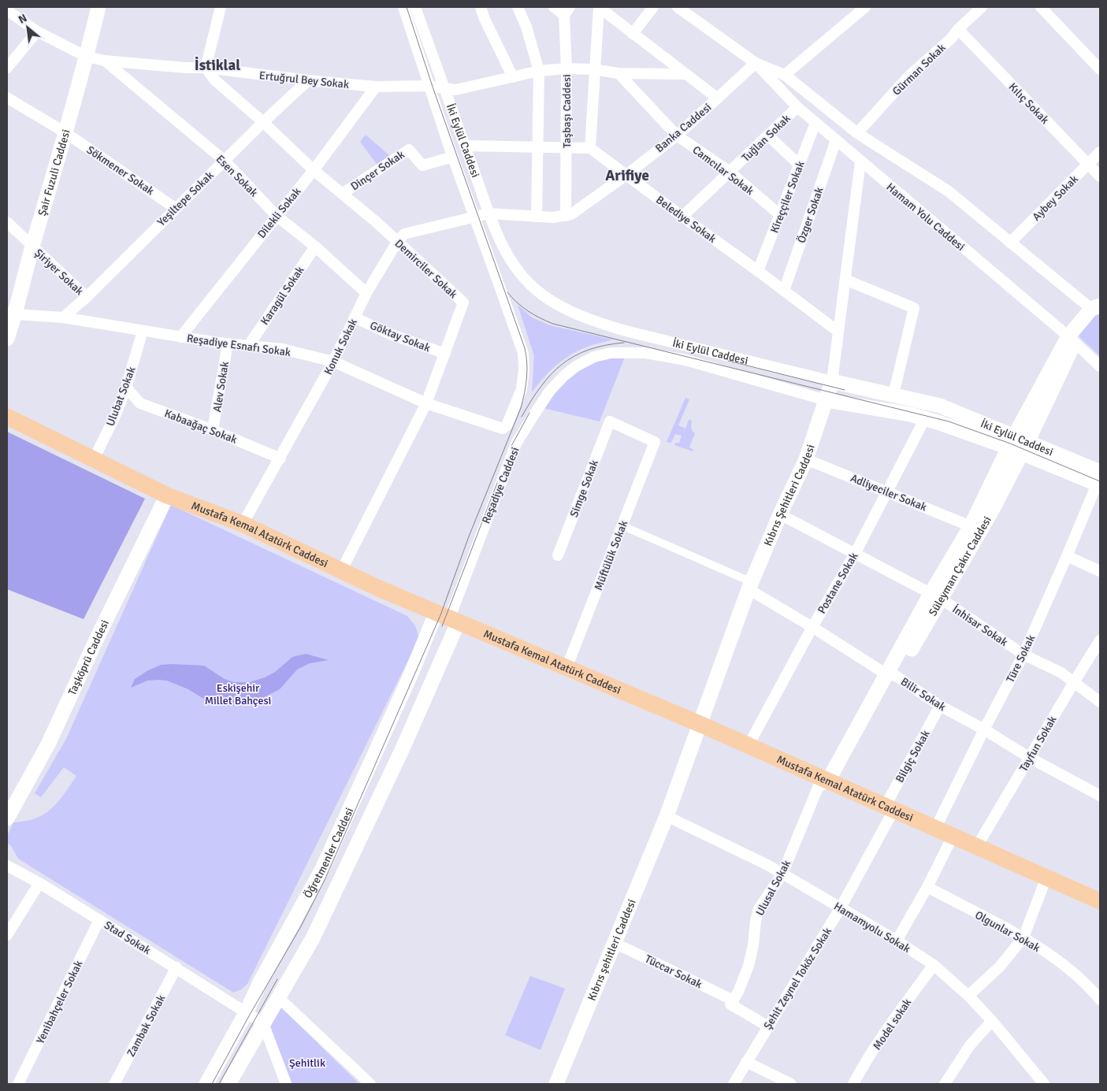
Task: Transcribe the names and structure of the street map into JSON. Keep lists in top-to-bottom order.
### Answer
{
  "streets": {
    "main road": [
      "İki Eylül Caddesi",
      "Şair Fuzuli Caddesi",
      "Kıbrıs Şehitleri Caddesi",
      "Mustafa Kemal Atatürk Caddesi",
      "Süleyman Çakır Caddesi",
      "Taşköprü Caddesi",
      "Öğretmenler Caddesi",
      "Kıbrıs şehitleri Caddesi"
    ],
    "street": [
      "Gürman Sokak",
      "Ertuğrul Bey Sokak",
      "Kılıç Sokak",
      "Taşbaşı Caddesi",
      "Banka Caddesi",
      "Tuğlan Sokak",
      "Sökmener Sokak",
      "Dinçer Sokak",
      "Camcılar Sokak",
      "Esen Sokak",
      "Kireççiler Sokak",
      "Aybey Sokak",
      "Yeşiltepe Sokak",
      "Dilekli Sokak",
      "Özger Sokak",
      "Hamam Yolu Caddesi",
      "Belediye Sokak",
      "Demirciler Sokak",
      "Şiriyer Sokak",
      "Karagül Sokak",
      "Göktay Sokak",
      "Reşadiye Esnafı Sokak",
      "Konuk Sokak",
      "Alev Sokak",
      "Ulubat Sokak",
      "Kabaağaç Sokak",
      "Reşadiye Caddesi",
      "Simge Sokak",
      "Adliyeciler Sokak",
      "Müftülük Sokak",
      "Postane Sokak",
      "İnhisar Sokak",
      "Türe Sokak",
      "Bilir Sokak",
      "Tayfun Sokak",
      "Bilgiç Sokak",
      "Ulusal Sokak",
      "Hamamyolu Sokak",
      "Olgunlar Sokak",
      "Stad Sokak",
      "Tüccar Sokak",
      "Şehit Zeynel Toköz Sokak",
      "Yenibahçeler Sokak",
      "Model sokak",
      "Zambak Sokak"
    ]
  },
  "crossings": [
    ["Gürman Sokak", "Kılıç Sokak"],
    ["Gürman Sokak", "Hamam Yolu Caddesi"],
    ["Ertuğrul Bey Sokak", "Taşbaşı Caddesi"],
    ["Ertuğrul Bey Sokak", "İki Eylül Caddesi"],
    ["Ertuğrul Bey Sokak", "Camcılar Sokak"],
    ["Ertuğrul Bey Sokak", "Şair Fuzuli Caddesi"],
    ["Ertuğrul Bey Sokak", "Esen Sokak"],
    ["Ertuğrul Bey Sokak", "Yeşiltepe Sokak"],
    ["Ertuğrul Bey Sokak", "Dilekli Sokak"],
    ["Ertuğrul Bey Sokak", "Demirciler Sokak"],
    ["Kılıç Sokak", "Aybey Sokak"],
    ["Taşbaşı Caddesi", "Banka Caddesi"],
    ["Banka Caddesi", "İki Eylül Caddesi"],
    ["Banka Caddesi", "Camcılar Sokak"],
    ["Banka Caddesi", "Hamam Yolu Caddesi"],
    ["Banka Caddesi", "Belediye Sokak"],
    ["Banka Caddesi", "Konuk Sokak"],
    ["Tuğlan Sokak", "Camcılar Sokak"],
    ["Tuğlan Sokak", "Hamam Yolu Caddesi"],
    ["Tuğlan Sokak", "Belediye Sokak"],
    ["İki Eylül Caddesi", "Dinçer Sokak"],
    ["İki Eylül Caddesi", "Reşadiye Esnafı Sokak"],
    ["İki Eylül Caddesi", "Konuk Sokak"],
    ["İki Eylül Caddesi", "Reşadiye Caddesi"],
    ["İki Eylül Caddesi", "Kıbrıs Şehitleri Caddesi"],
    ["İki Eylül Caddesi", "Süleyman Çakır Caddesi"],
    ["İki Eylül Caddesi", "Postane Sokak"],
    ["İki Eylül Caddesi", "Türe Sokak"],
    ["Sökmener Sokak", "Şair Fuzuli Caddesi"],
    ["Sökmener Sokak", "Yeşiltepe Sokak"],
    ["Dinçer Sokak", "Demirciler Sokak"],
    ["Camcılar Sokak", "Kireççiler Sokak"],
    ["Şair Fuzuli Caddesi", "Şiriyer Sokak"],
    ["Şair Fuzuli Caddesi", "Reşadiye Esnafı Sokak"],
    ["Esen Sokak", "Yeşiltepe Sokak"],
    ["Esen Sokak", "Dilekli Sokak"],
    ["Esen Sokak", "Karagül Sokak"],
    ["Esen Sokak", "Konuk Sokak"],
    ["Kireççiler Sokak", "Hamam Yolu Caddesi"],
    ["Kireççiler Sokak", "Belediye Sokak"],
    ["Aybey Sokak", "Hamam Yolu Caddesi"],
    ["Yeşiltepe Sokak", "Demirciler Sokak"],
    ["Yeşiltepe Sokak", "Şiriyer Sokak"],
    ["Yeşiltepe Sokak", "Reşadiye Esnafı Sokak"],
    ["Dilekli Sokak", "Demirciler Sokak"],
    ["Dilekli Sokak", "Reşadiye Esnafı Sokak"],
    ["Özger Sokak", "Hamam Yolu Caddesi"],
    ["Özger Sokak", "Belediye Sokak"],
    ["Hamam Yolu Caddesi", "Kıbrıs Şehitleri Caddesi"],
    ["Belediye Sokak", "Kıbrıs Şehitleri Caddesi"],
    ["Demirciler Sokak", "Göktay Sokak"],
    ["Demirciler Sokak", "Reşadiye Esnafı Sokak"],
    ["Demirciler Sokak", "Konuk Sokak"],
    ["Demirciler Sokak", "Mustafa Kemal Atatürk Caddesi"],
    ["Karagül Sokak", "Reşadiye Esnafı Sokak"],
    ["Göktay Sokak", "Konuk Sokak"],
    ["Reşadiye Esnafı Sokak", "Konuk Sokak"],
    ["Reşadiye Esnafı Sokak", "Alev Sokak"],
    ["Reşadiye Esnafı Sokak", "Ulubat Sokak"],
    ["Konuk Sokak", "Kabaağaç Sokak"],
    ["Konuk Sokak", "Mustafa Kemal Atatürk Caddesi"],
    ["Alev Sokak", "Kabaağaç Sokak"],
    ["Ulubat Sokak", "Kabaağaç Sokak"],
    ["Ulubat Sokak", "Mustafa Kemal Atatürk Caddesi"],
    ["Reşadiye Caddesi", "Mustafa Kemal Atatürk Caddesi"],
    ["Reşadiye Caddesi", "Öğretmenler Caddesi"],
    ["Simge Sokak", "Müftülük Sokak"],
    ["Adliyeciler Sokak", "Kıbrıs Şehitleri Caddesi"],
    ["Adliyeciler Sokak", "Süleyman Çakır Caddesi"],
    ["Adliyeciler Sokak", "Postane Sokak"],
    ["Kıbrıs Şehitleri Caddesi", "Mustafa Kemal Atatürk Caddesi"],
    ["Kıbrıs Şehitleri Caddesi", "İnhisar Sokak"],
    ["Kıbrıs Şehitleri Caddesi", "Bilir Sokak"],
    ["Kıbrıs Şehitleri Caddesi", "Hamamyolu Sokak"],
    ["Kıbrıs Şehitleri Caddesi", "Kıbrıs şehitleri Caddesi"],
    ["Mustafa Kemal Atatürk Caddesi", "Müftülük Sokak"],
    ["Mustafa Kemal Atatürk Caddesi", "Süleyman Çakır Caddesi"],
    ["Mustafa Kemal Atatürk Caddesi", "Postane Sokak"],
    ["Mustafa Kemal Atatürk Caddesi", "Taşköprü Caddesi"],
    ["Mustafa Kemal Atatürk Caddesi", "Türe Sokak"],
    ["Mustafa Kemal Atatürk Caddesi", "Tayfun Sokak"],
    ["Mustafa Kemal Atatürk Caddesi", "Bilgiç Sokak"],
    ["Mustafa Kemal Atatürk Caddesi", "Öğretmenler Caddesi"],
    ["Mustafa Kemal Atatürk Caddesi", "Ulusal Sokak"],
    ["Mustafa Kemal Atatürk Caddesi", "Şehit Zeynel Toköz Sokak"],
    ["Süleyman Çakır Caddesi", "İnhisar Sokak"],
    ["Süleyman Çakır Caddesi", "Bilir Sokak"],
    ["Süleyman Çakır Caddesi", "Ulusal Sokak"],
    ["Postane Sokak", "İnhisar Sokak"],
    ["Postane Sokak", "Bilir Sokak"],
    ["İnhisar Sokak", "Türe Sokak"],
    ["İnhisar Sokak", "Tayfun Sokak"],
    ["Türe Sokak", "Bilir Sokak"],
    ["Bilir Sokak", "Tayfun Sokak"],
    ["Bilir Sokak", "Bilgiç Sokak"],
    ["Bilgiç Sokak", "Şehit Zeynel Toköz Sokak"],
    ["Öğretmenler Caddesi", "Stad Sokak"],
    ["Ulusal Sokak", "Hamamyolu Sokak"],
    ["Ulusal Sokak", "Tüccar Sokak"],
    ["Hamamyolu Sokak", "Kıbrıs şehitleri Caddesi"],
    ["Hamamyolu Sokak", "Şehit Zeynel Toköz Sokak"],
    ["Hamamyolu Sokak", "Model sokak"],
    ["Stad Sokak", "Yenibahçeler Sokak"],
    ["Stad Sokak", "Zambak Sokak"],
    ["Kıbrıs şehitleri Caddesi", "Tüccar Sokak"]
  ],
  "districts": ["İstiklal", "Arifiye"],
  "parks": ["Eskişehir Millet Bahçesi", "Şehitlik"],
  "north": "top left"
}
